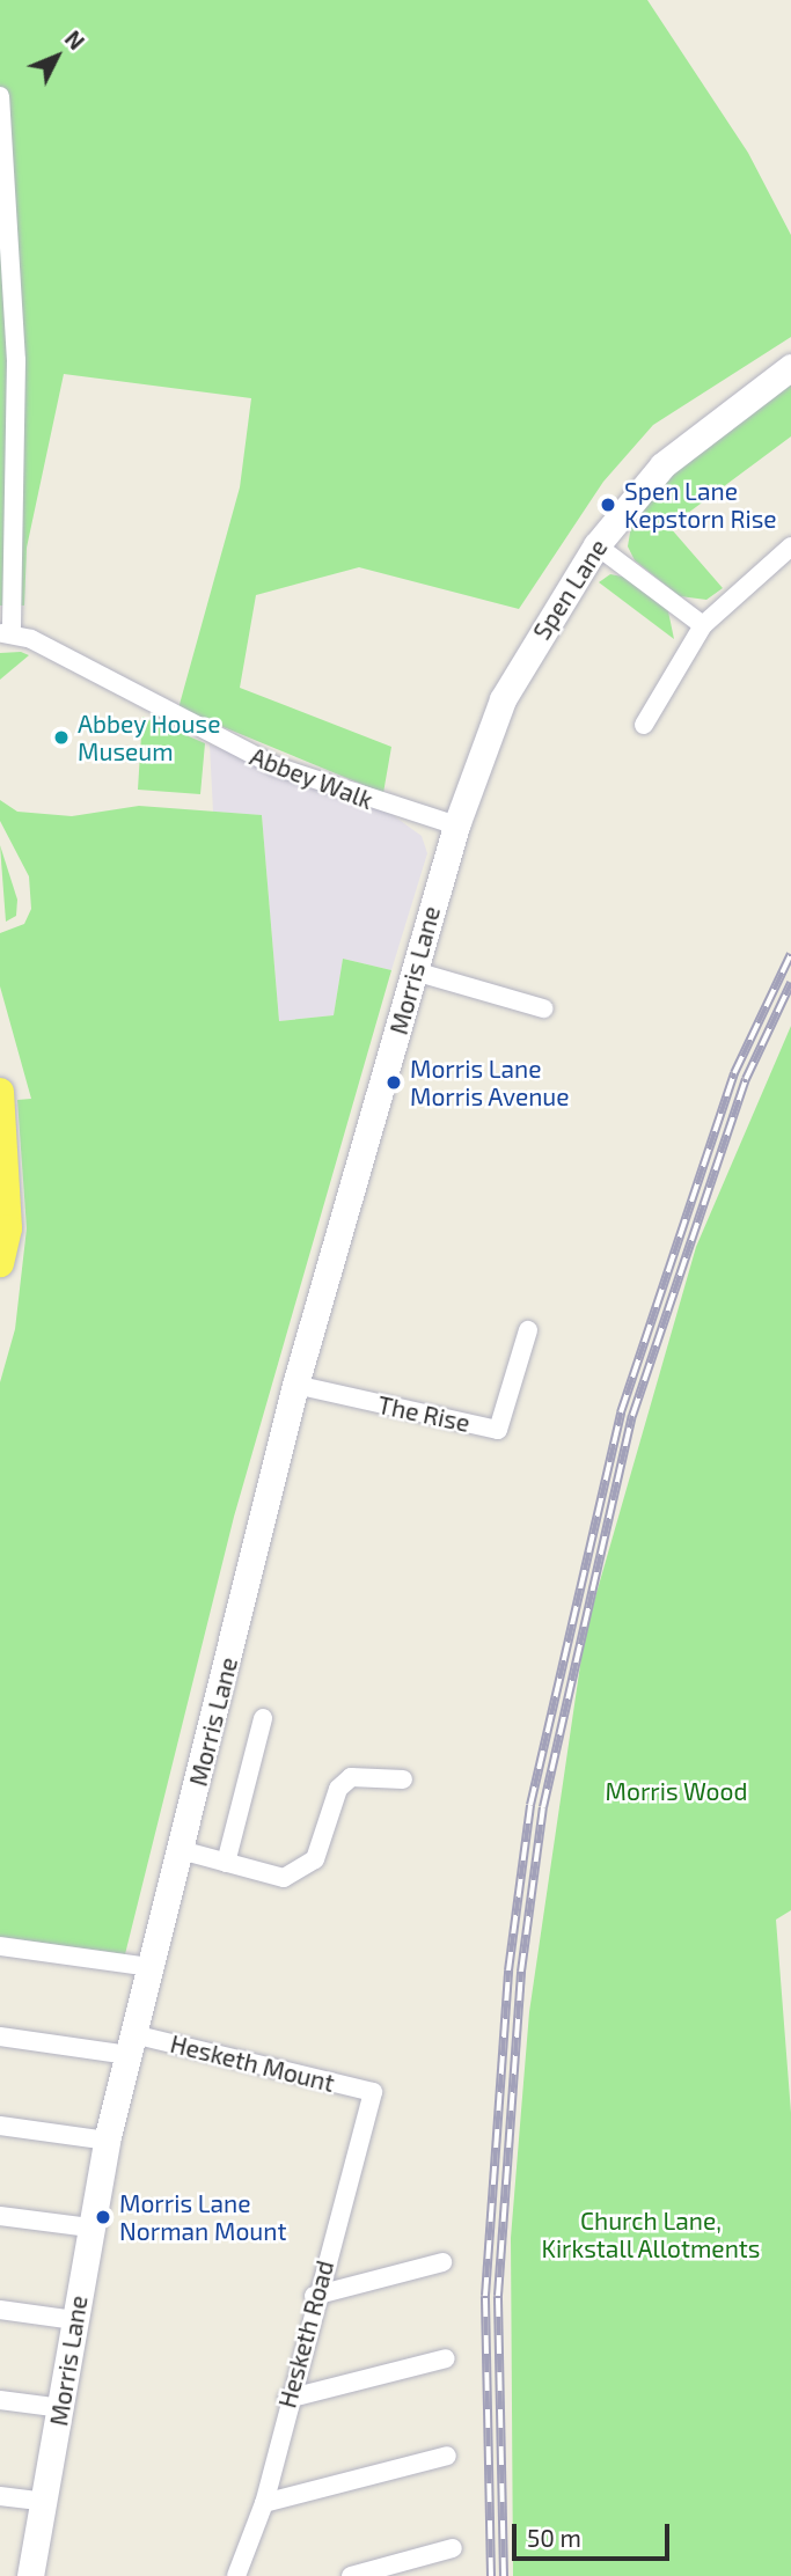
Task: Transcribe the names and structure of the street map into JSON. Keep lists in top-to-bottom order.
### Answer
{
  "streets": {
    "street": [
      "Spen Lane",
      "Abbey Walk",
      "Morris Lane",
      "The Rise",
      "Hesketh Mount",
      "Hesketh Road"
    ]
  },
  "crossings": [
    ["Spen Lane", "Abbey Walk"],
    ["Spen Lane", "Morris Lane"],
    ["Morris Lane", "The Rise"],
    ["Morris Lane", "Hesketh Mount"],
    ["Hesketh Mount", "Hesketh Road"]
  ],
  "parks": ["Morris Wood", "Church Lane, Kirkstall Allotments"],
  "places": [
    "Spen Lane Kepstorn Rise",
    "Abbey House Museum",
    "Morris Lane Morris Avenue",
    "Morris Lane Norman Mount"
  ],
  "scale_bar": "50 m",
  "north": "top right"
}
